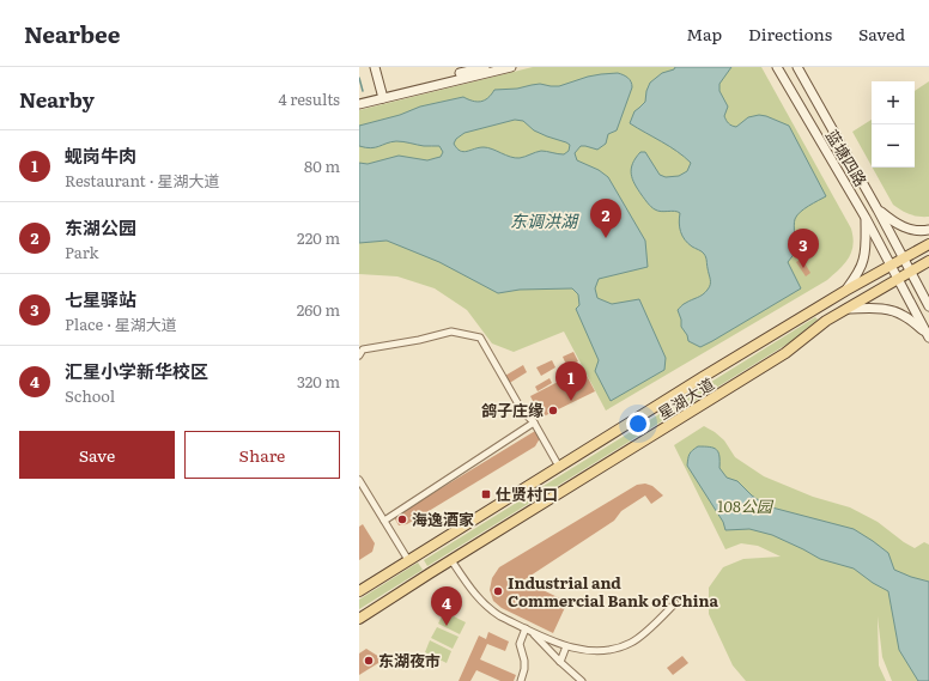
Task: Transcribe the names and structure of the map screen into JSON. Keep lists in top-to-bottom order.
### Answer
{
  "streets": {
    "main road": ["蓝塘四路", "星湖大道"]
  },
  "crossings": [
    ["蓝塘四路", "星湖大道"]
  ],
  "water": ["东调洪湖"],
  "parks": ["108公园"],
  "places": {
    "other": [
      "鸽子庄缘",
      "海逸酒家",
      "Industrial and Commercial Bank of China",
      "东湖夜市"
    ],
    "transit": ["仕贤村口"]
  },
  "page": {
    "header": "Nearbee",
    "nav": ["Map", "Directions", "Saved"],
    "heading": ["Nearby", "4 results"],
    "map_buttons": ["+", "−"],
    "list": [
      {
        "mark": "1",
        "name": "蚬岗牛肉",
        "note": "Restaurant · 星湖大道",
        "value": "80 m"
      },
      {
        "mark": "2",
        "name": "东湖公园",
        "note": "Park",
        "value": "220 m"
      },
      {
        "mark": "3",
        "name": "七星驿站",
        "note": "Place · 星湖大道",
        "value": "260 m"
      },
      {
        "mark": "4",
        "name": "汇星小学新华校区",
        "note": "School",
        "value": "320 m"
      }
    ],
    "pins": [
      "2",
      "3",
      "1",
      "4"
    ],
    "buttons": ["Save", "Share"]
  }
}
